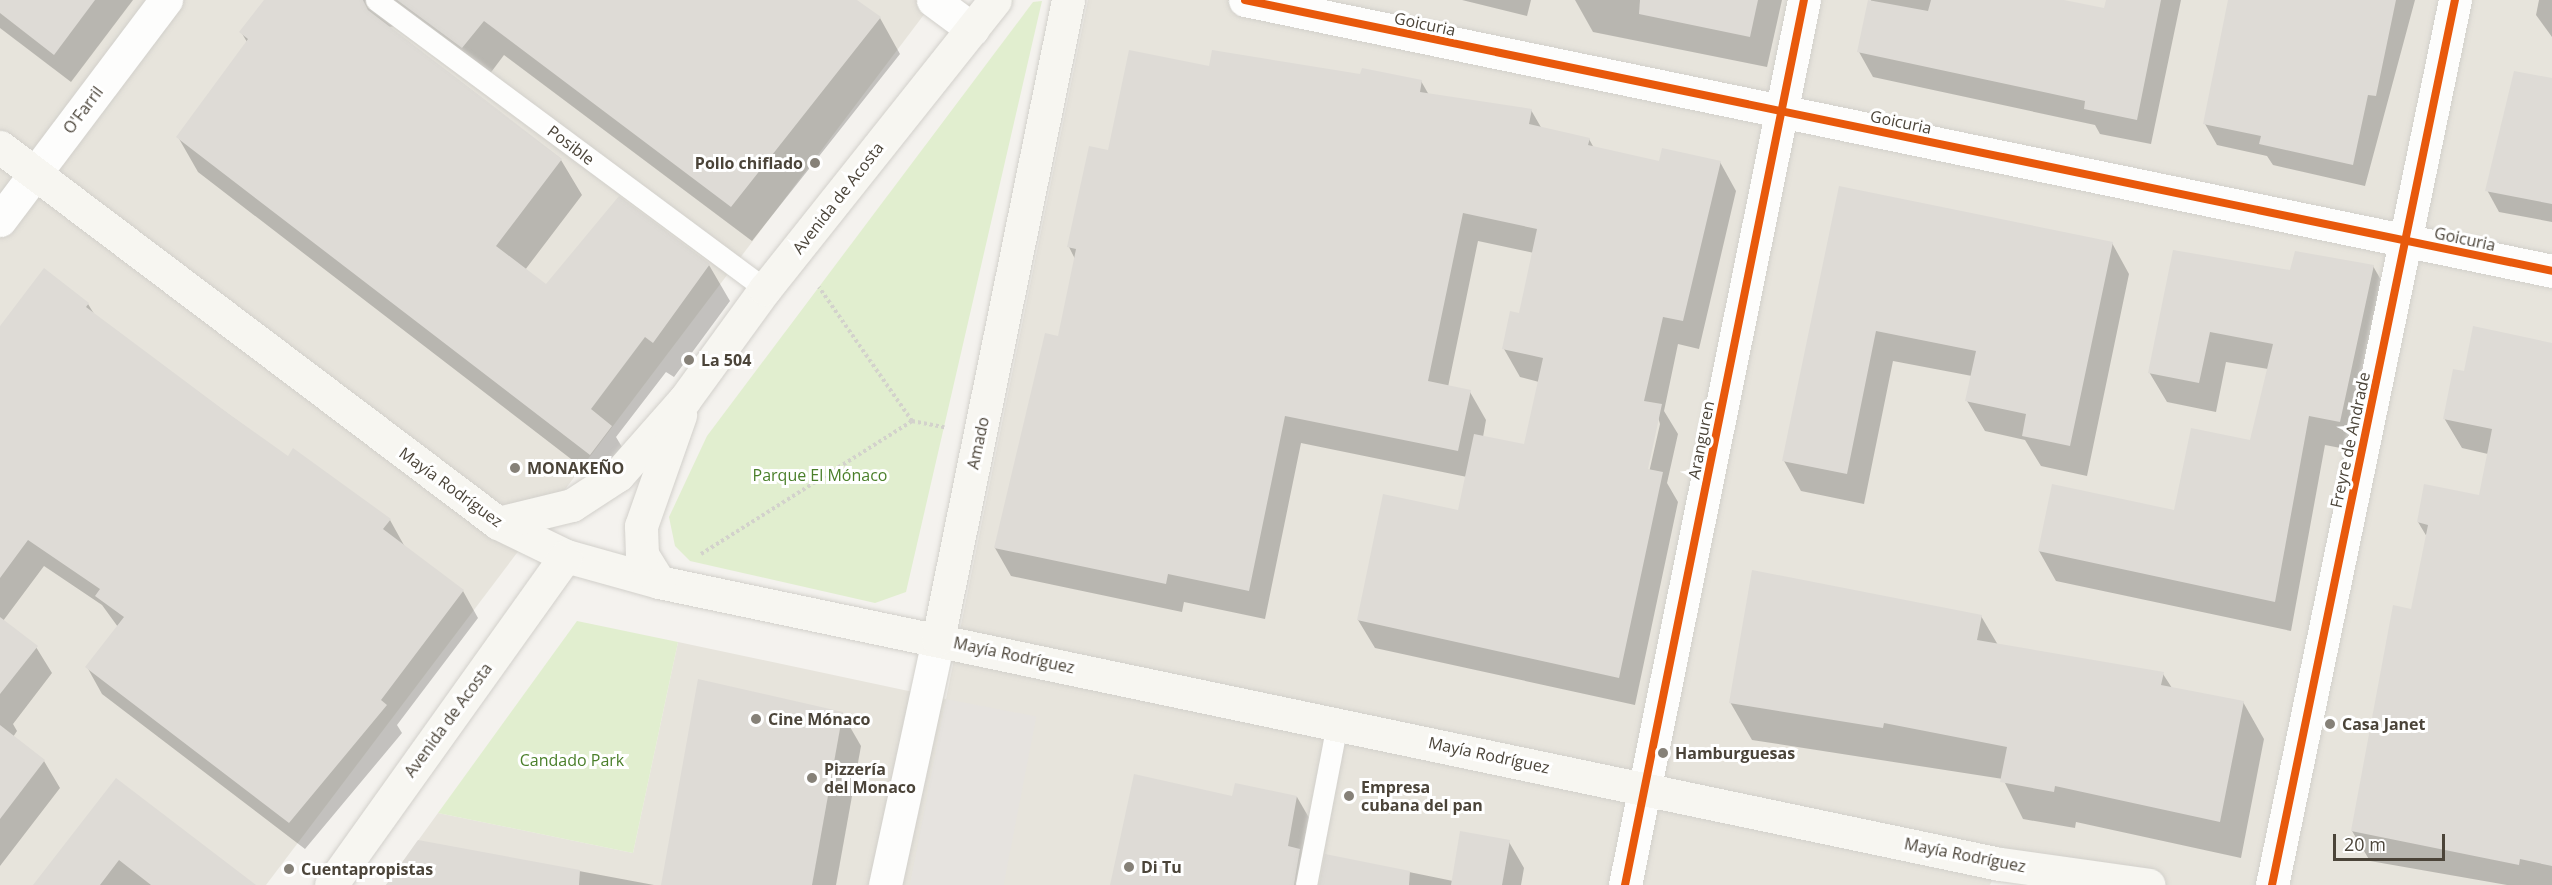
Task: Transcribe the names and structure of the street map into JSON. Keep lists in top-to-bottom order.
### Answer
{
  "streets": {
    "main road": ["Avenida de Acosta", "Amado", "Mayía Rodríguez"],
    "street": [
      "Goicuria",
      "O'Farril",
      "Aranguren",
      "Freyre de Andrade"
    ],
    "lane": ["Posible"]
  },
  "crossings": [
    ["Goicuria", "Aranguren"],
    ["Goicuria", "Freyre de Andrade"],
    ["O'Farril", "Mayía Rodríguez"],
    ["Posible", "Avenida de Acosta"],
    ["Avenida de Acosta", "Mayía Rodríguez"],
    ["Aranguren", "Mayía Rodríguez"],
    ["Amado", "Mayía Rodríguez"]
  ],
  "parks": ["Parque El Mónaco", "Candado Park"],
  "places": [
    "Pollo chiflado",
    "La 504",
    "MONAKEÑO",
    "Cine Mónaco",
    "Casa Janet",
    "Hamburguesas",
    "Pizzería del Monaco",
    "Empresa cubana del pan",
    "Di Tu",
    "Cuentapropistas"
  ],
  "scale_bar": "20 m"
}
